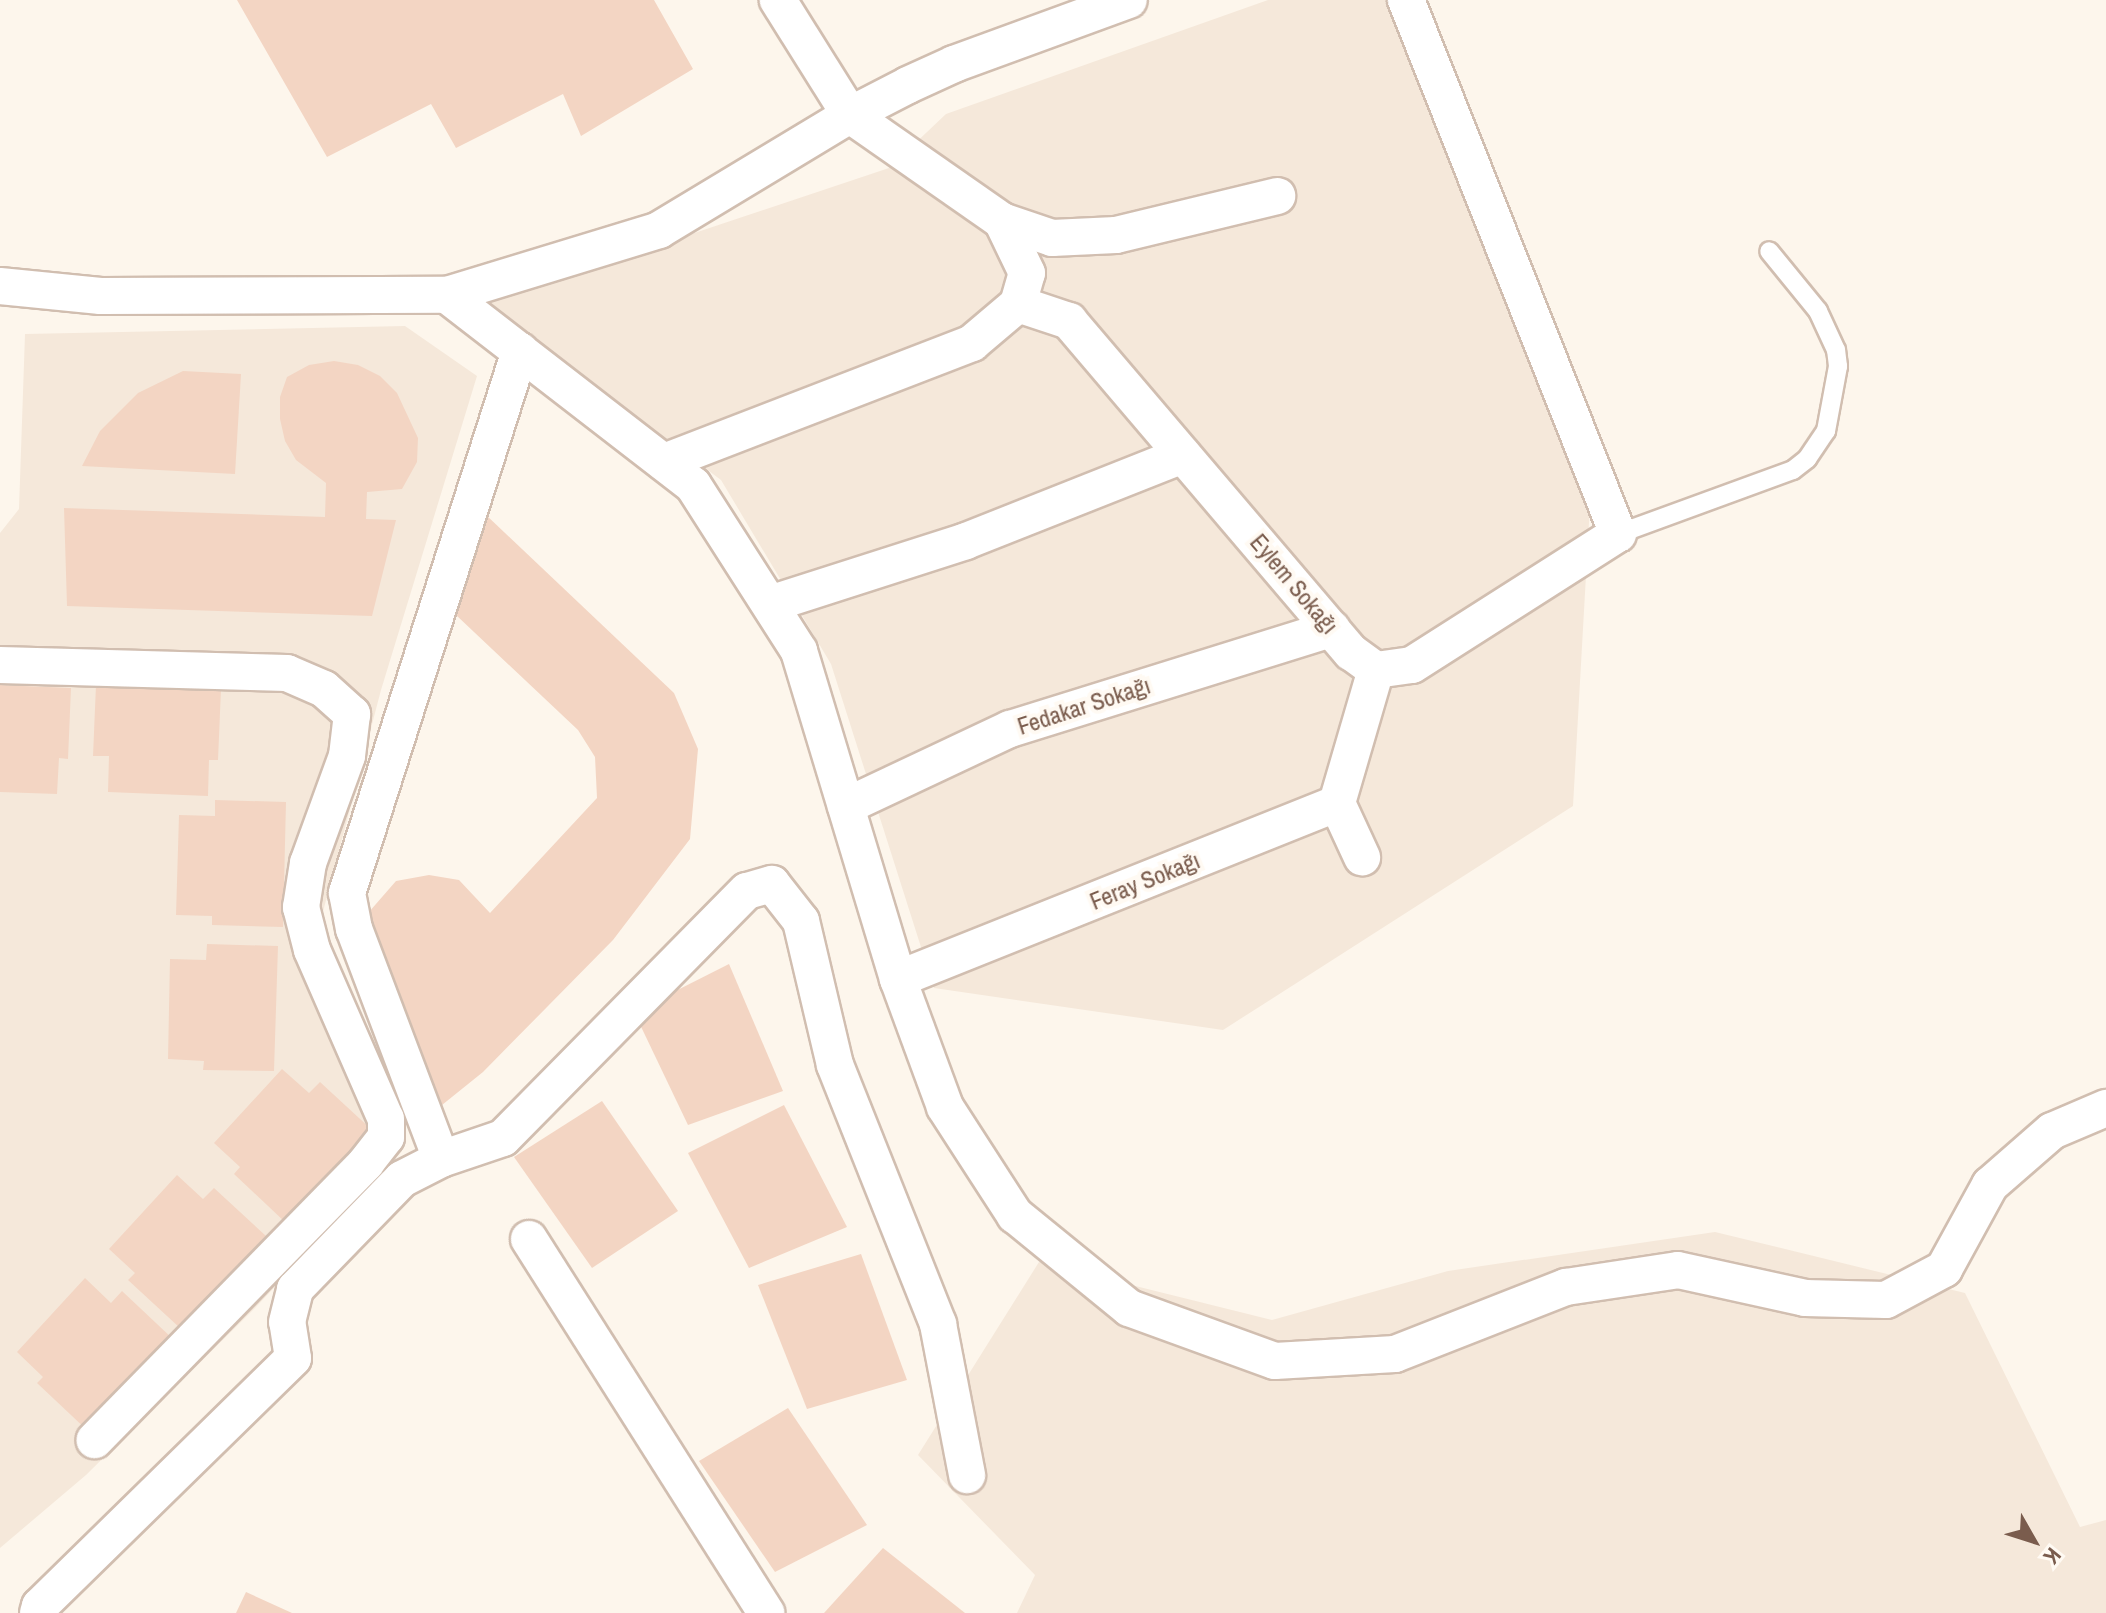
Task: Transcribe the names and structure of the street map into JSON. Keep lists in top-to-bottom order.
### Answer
{
  "streets": {
    "street": ["Eylem Sokağı", "Fedakar Sokağı", "Feray Sokağı"]
  },
  "crossings": [
    ["Eylem Sokağı", "Fedakar Sokağı"]
  ],
  "north": "bottom right"
}
